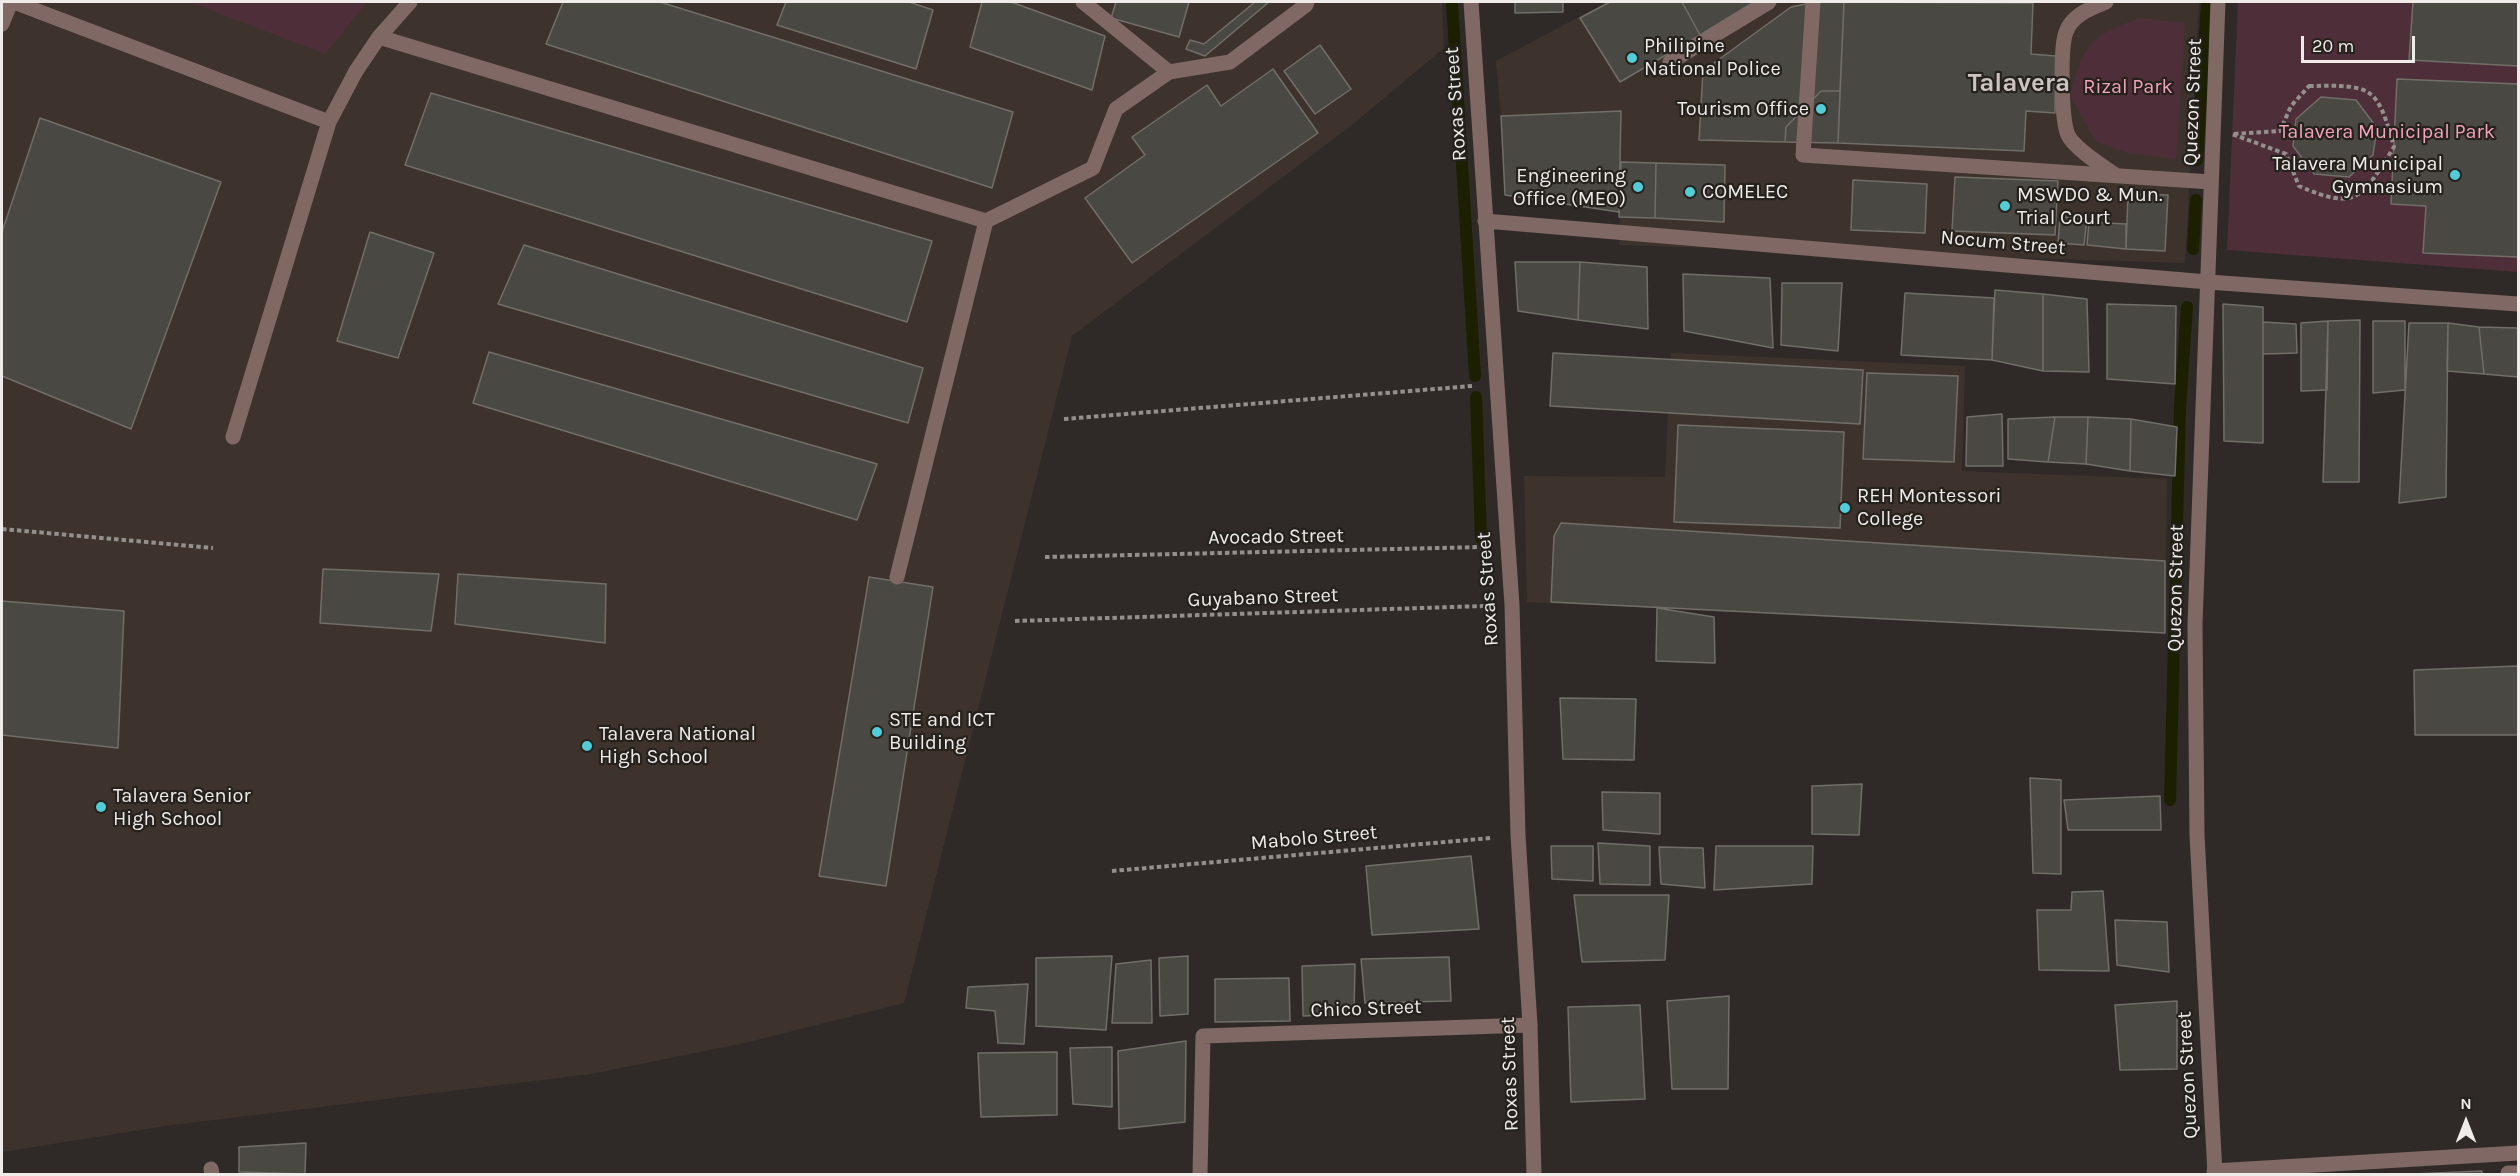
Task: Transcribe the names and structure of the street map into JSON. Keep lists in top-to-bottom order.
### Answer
{
  "streets": {
    "street": [
      "Quezon Street",
      "Roxas Street",
      "Nocum Street",
      "Chico Street"
    ],
    "path": ["Avocado Street", "Guyabano Street", "Mabolo Street"]
  },
  "crossings": [
    ["Quezon Street", "Nocum Street"],
    ["Roxas Street", "Nocum Street"],
    ["Roxas Street", "Avocado Street"],
    ["Roxas Street", "Guyabano Street"],
    ["Roxas Street", "Mabolo Street"],
    ["Roxas Street", "Chico Street"]
  ],
  "districts": ["Talavera"],
  "parks": ["Rizal Park", "Talavera Municipal Park"],
  "places": [
    "Philipine National Police",
    "Tourism Office",
    "Talavera Municipal Gymnasium",
    "Engineering Office (MEO)",
    "COMELEC",
    "MSWDO & Mun. Trial Court",
    "REH Montessori College",
    "STE and ICT Building",
    "Talavera National High School",
    "Talavera Senior High School"
  ],
  "scale_bar": "20 m",
  "north": "top"
}
